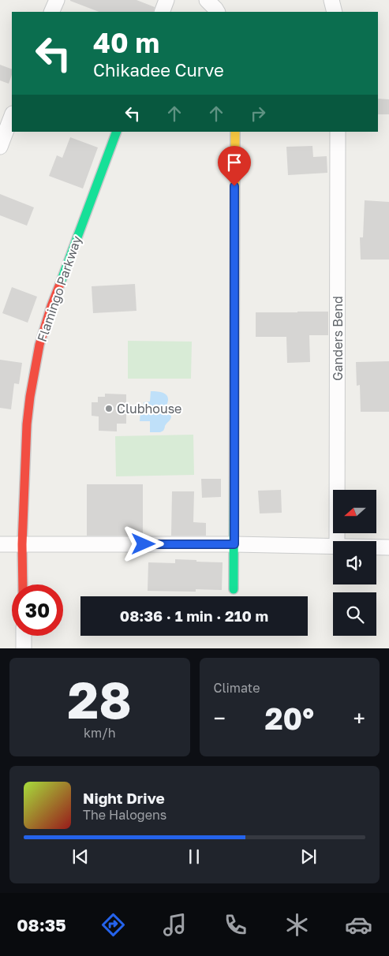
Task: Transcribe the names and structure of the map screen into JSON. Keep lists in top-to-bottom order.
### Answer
{
  "streets": {
    "street": ["Flamingo Parkway", "Ganders Bend"]
  },
  "places": ["Clubhouse"],
  "north": "left",
  "page": {
    "turn": ["40 m", "Chikadee Curve"],
    "limit": "30",
    "trip": "08:36 · 1 min · 210 m",
    "tile": [
      ["28", "km/h"],
      "Climate"
    ],
    "heat": ["−", "20°", "+"],
    "song": ["Night Drive", "The Halogens"],
    "tabs": "08:35"
  }
}
